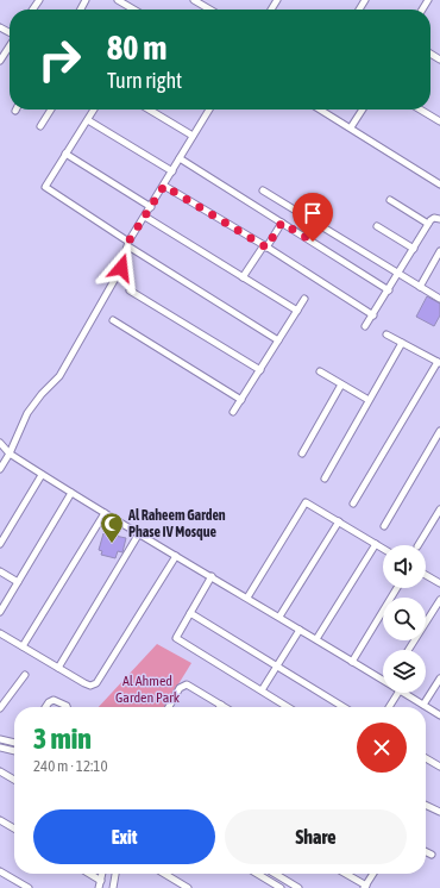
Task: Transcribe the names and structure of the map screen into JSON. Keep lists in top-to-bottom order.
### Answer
{
  "parks": ["Al Ahmed Garden Park"],
  "places": {
    "mosque": ["Al Raheem Garden Phase IV Mosque"]
  },
  "page": {
    "turn": ["80 m", "Turn right"],
    "heading": ["3 min", "240 m · 12:10"],
    "buttons": ["Exit", "Share"]
  }
}
